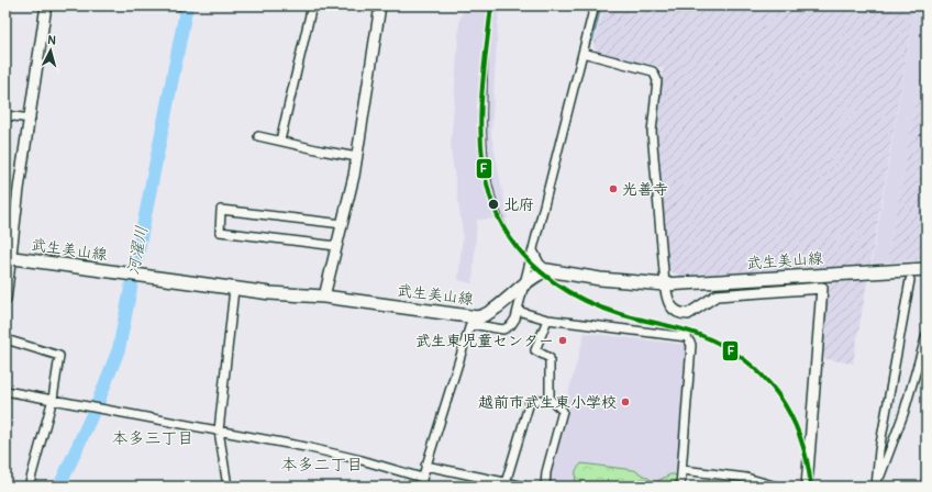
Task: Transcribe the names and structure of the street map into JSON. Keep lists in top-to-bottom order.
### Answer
{
  "streets": {
    "main road": ["武生美山線"]
  },
  "districts": ["本多三丁目", "本多二丁目"],
  "water": ["河濯川"],
  "places": [
    "光善寺",
    "北府",
    "武生東児童センター",
    "越前市武生東小学校"
  ],
  "lines": ["transit line F"],
  "north": "top"
}
